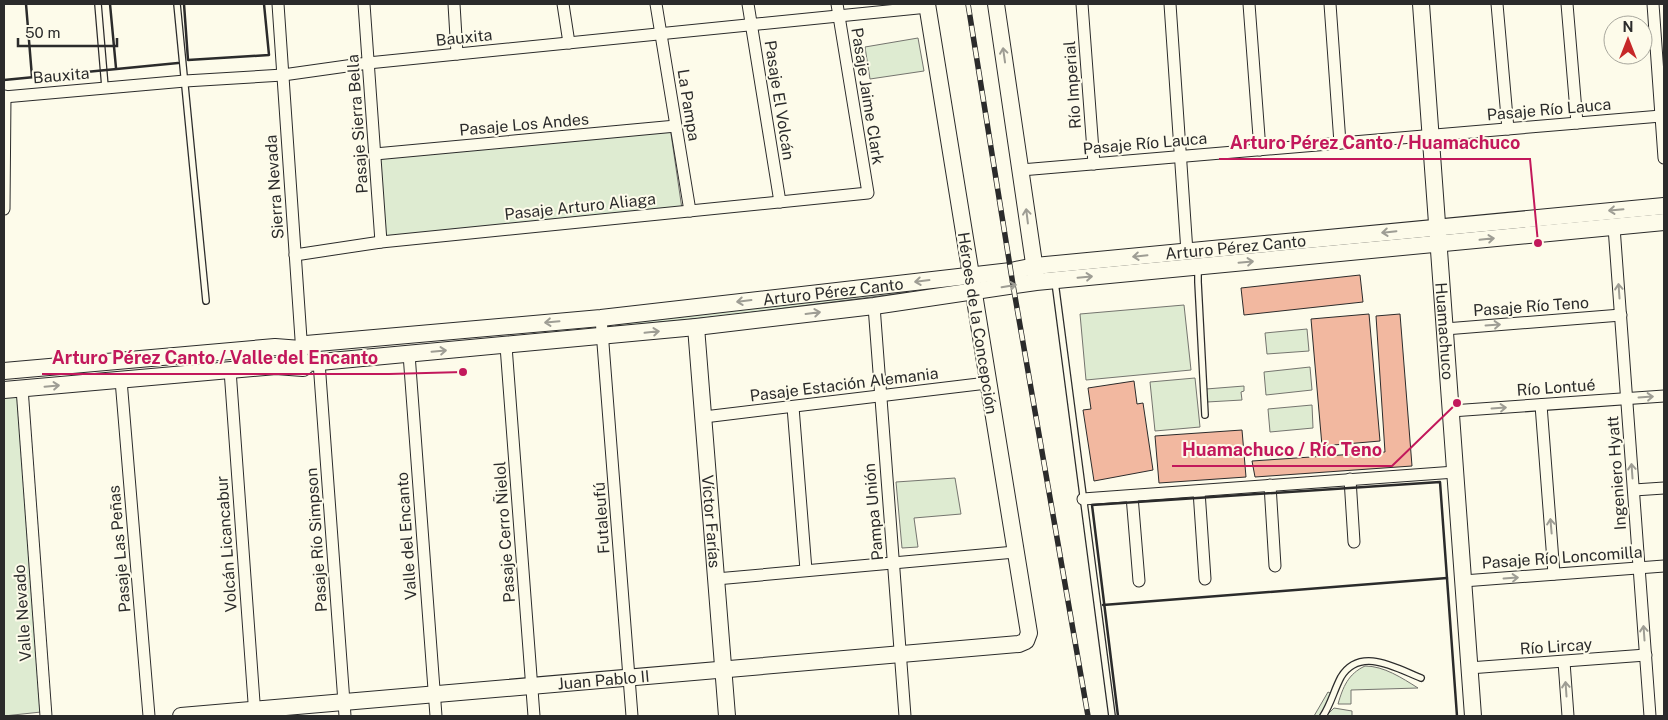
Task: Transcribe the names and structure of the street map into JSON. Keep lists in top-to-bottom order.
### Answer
{
  "streets": {
    "main road": [
      "Arturo Pérez Canto",
      "Héroes de la Concepción",
      "Huamachuco",
      "Víctor Farías",
      "Juan Pablo II"
    ],
    "street": [
      "Bauxita",
      "Río Imperial",
      "Pasaje Jaime Clark",
      "Pasaje El Volcán",
      "La Pampa",
      "Pasaje Río Lauca",
      "Pasaje Sierra Bella",
      "Pasaje Los Andes",
      "Sierra Nevada",
      "Pasaje Arturo Aliaga",
      "Pasaje Río Teno",
      "Pasaje Estación Alemania",
      "Río Lontué",
      "Ingeniero Hyatt",
      "Pampa Unión",
      "Futaleufú",
      "Pasaje Cerro Ñielol",
      "Valle del Encanto",
      "Pasaje Río Simpson",
      "Volcán Licancabur",
      "Pasaje Las Peñas",
      "Pasaje Río Loncomilla",
      "Valle Nevado",
      "Río Lircay"
    ]
  },
  "crossings": [
    ["Bauxita", "Pasaje Jaime Clark"],
    ["Bauxita", "Pasaje El Volcán"],
    ["Bauxita", "La Pampa"],
    ["Bauxita", "Pasaje Sierra Bella"],
    ["Bauxita", "Sierra Nevada"],
    ["Bauxita", "Héroes de la Concepción"],
    ["Río Imperial", "Pasaje Río Lauca"],
    ["Pasaje Jaime Clark", "Pasaje Arturo Aliaga"],
    ["Pasaje El Volcán", "Pasaje Arturo Aliaga"],
    ["La Pampa", "Pasaje Los Andes"],
    ["La Pampa", "Pasaje Arturo Aliaga"],
    ["Pasaje Río Lauca", "Huamachuco"],
    ["Pasaje Sierra Bella", "Pasaje Los Andes"],
    ["Pasaje Sierra Bella", "Pasaje Arturo Aliaga"],
    ["Sierra Nevada", "Pasaje Arturo Aliaga"],
    ["Sierra Nevada", "Arturo Pérez Canto"],
    ["Arturo Pérez Canto", "Héroes de la Concepción"],
    ["Arturo Pérez Canto", "Huamachuco"],
    ["Arturo Pérez Canto", "Ingeniero Hyatt"],
    ["Arturo Pérez Canto", "Pampa Unión"],
    ["Arturo Pérez Canto", "Futaleufú"],
    ["Arturo Pérez Canto", "Víctor Farías"],
    ["Arturo Pérez Canto", "Pasaje Cerro Ñielol"],
    ["Arturo Pérez Canto", "Valle del Encanto"],
    ["Arturo Pérez Canto", "Pasaje Río Simpson"],
    ["Arturo Pérez Canto", "Volcán Licancabur"],
    ["Arturo Pérez Canto", "Pasaje Las Peñas"],
    ["Arturo Pérez Canto", "Valle Nevado"],
    ["Pasaje Río Teno", "Huamachuco"],
    ["Pasaje Río Teno", "Ingeniero Hyatt"],
    ["Héroes de la Concepción", "Pasaje Estación Alemania"],
    ["Héroes de la Concepción", "Juan Pablo II"],
    ["Huamachuco", "Río Lontué"],
    ["Huamachuco", "Pasaje Río Loncomilla"],
    ["Huamachuco", "Río Lircay"],
    ["Pasaje Estación Alemania", "Pampa Unión"],
    ["Pasaje Estación Alemania", "Víctor Farías"],
    ["Río Lontué", "Ingeniero Hyatt"],
    ["Ingeniero Hyatt", "Pasaje Río Loncomilla"],
    ["Ingeniero Hyatt", "Río Lircay"],
    ["Pampa Unión", "Juan Pablo II"],
    ["Futaleufú", "Juan Pablo II"],
    ["Víctor Farías", "Juan Pablo II"],
    ["Pasaje Cerro Ñielol", "Juan Pablo II"],
    ["Valle del Encanto", "Juan Pablo II"],
    ["Pasaje Río Simpson", "Juan Pablo II"],
    ["Volcán Licancabur", "Juan Pablo II"]
  ],
  "one_way": ["Pasaje Río Teno", "Río Lontué", "Pasaje Río Loncomilla"],
  "places": ["Arturo Pérez Canto / Huamachuco", "Arturo Pérez Canto / Valle del Encanto", "Huamachuco / Río Teno"],
  "scale_bar": "50 m",
  "north": "top"
}
